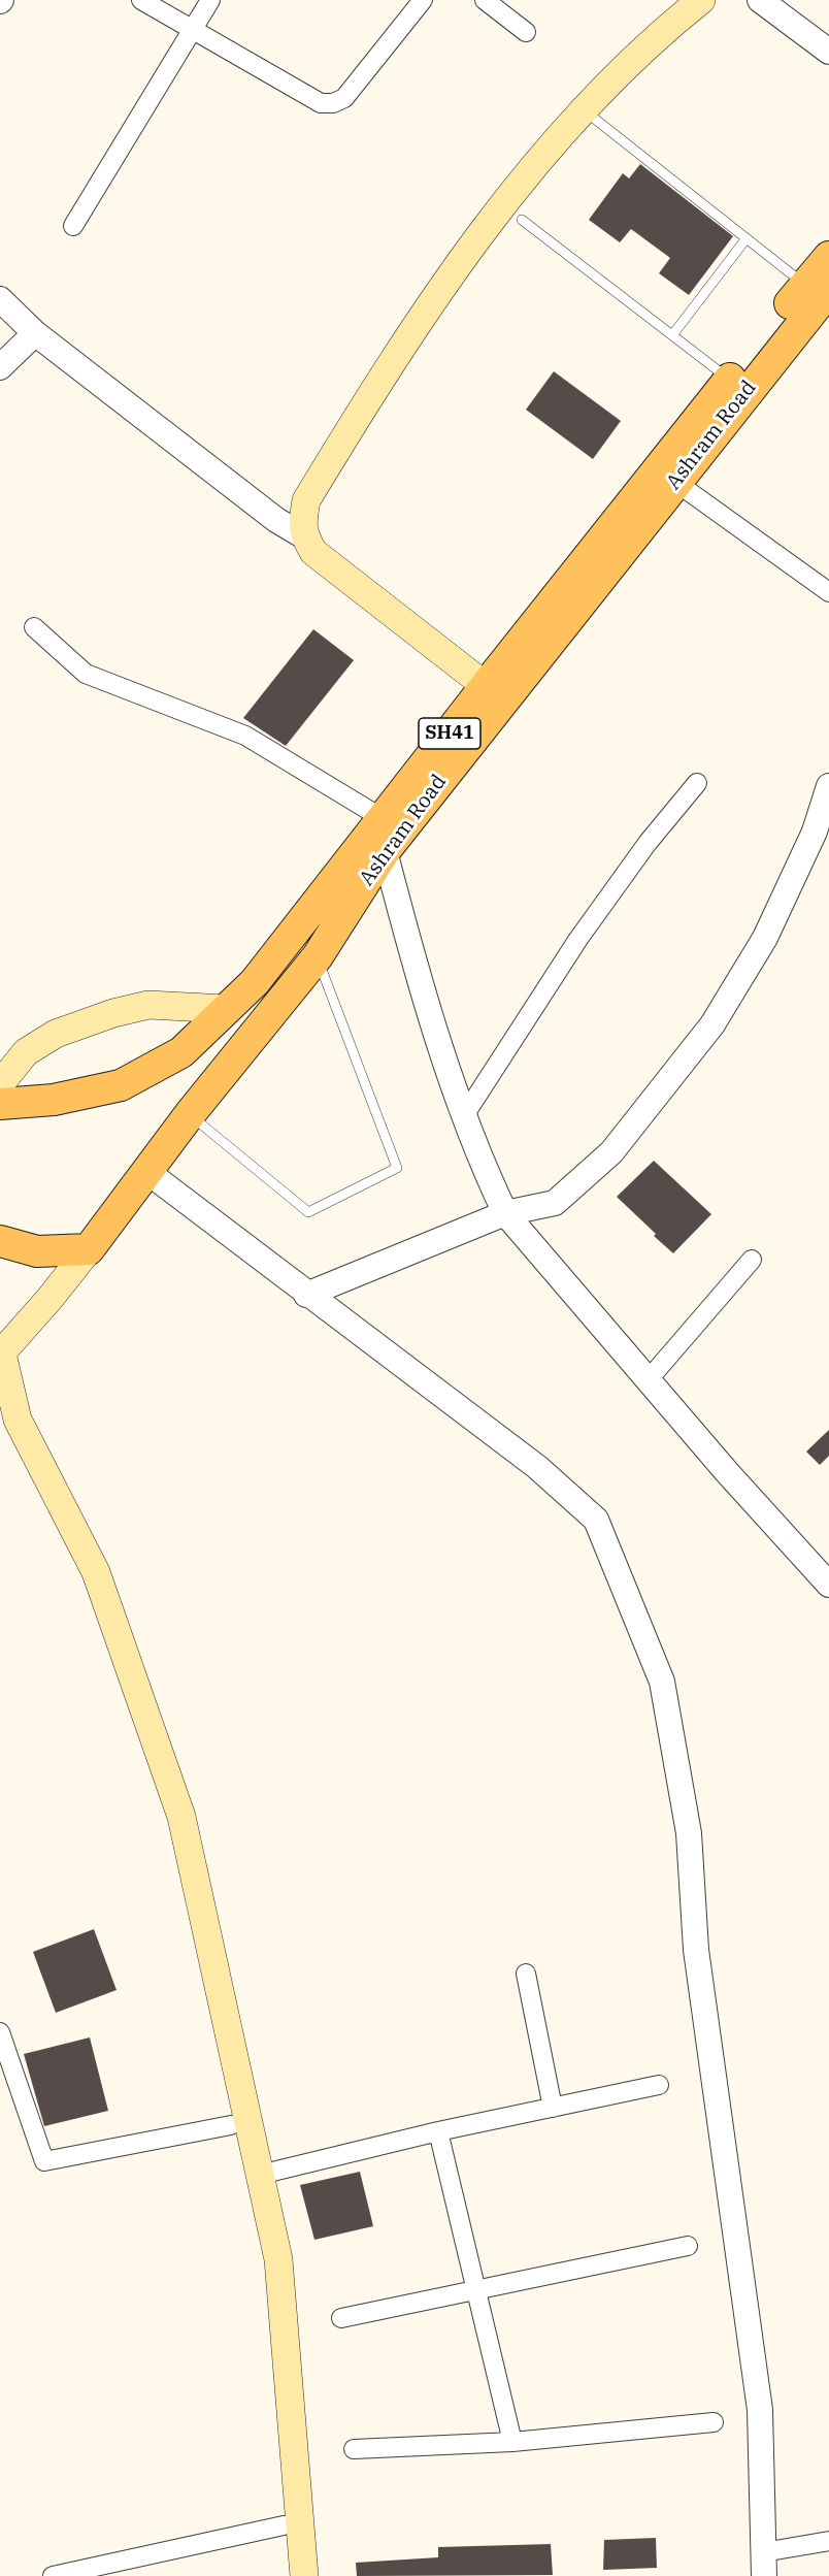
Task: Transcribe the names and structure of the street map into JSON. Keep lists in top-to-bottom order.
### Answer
{
  "streets": {
    "main road": ["Ashram Road", "SH41"]
  }
}
